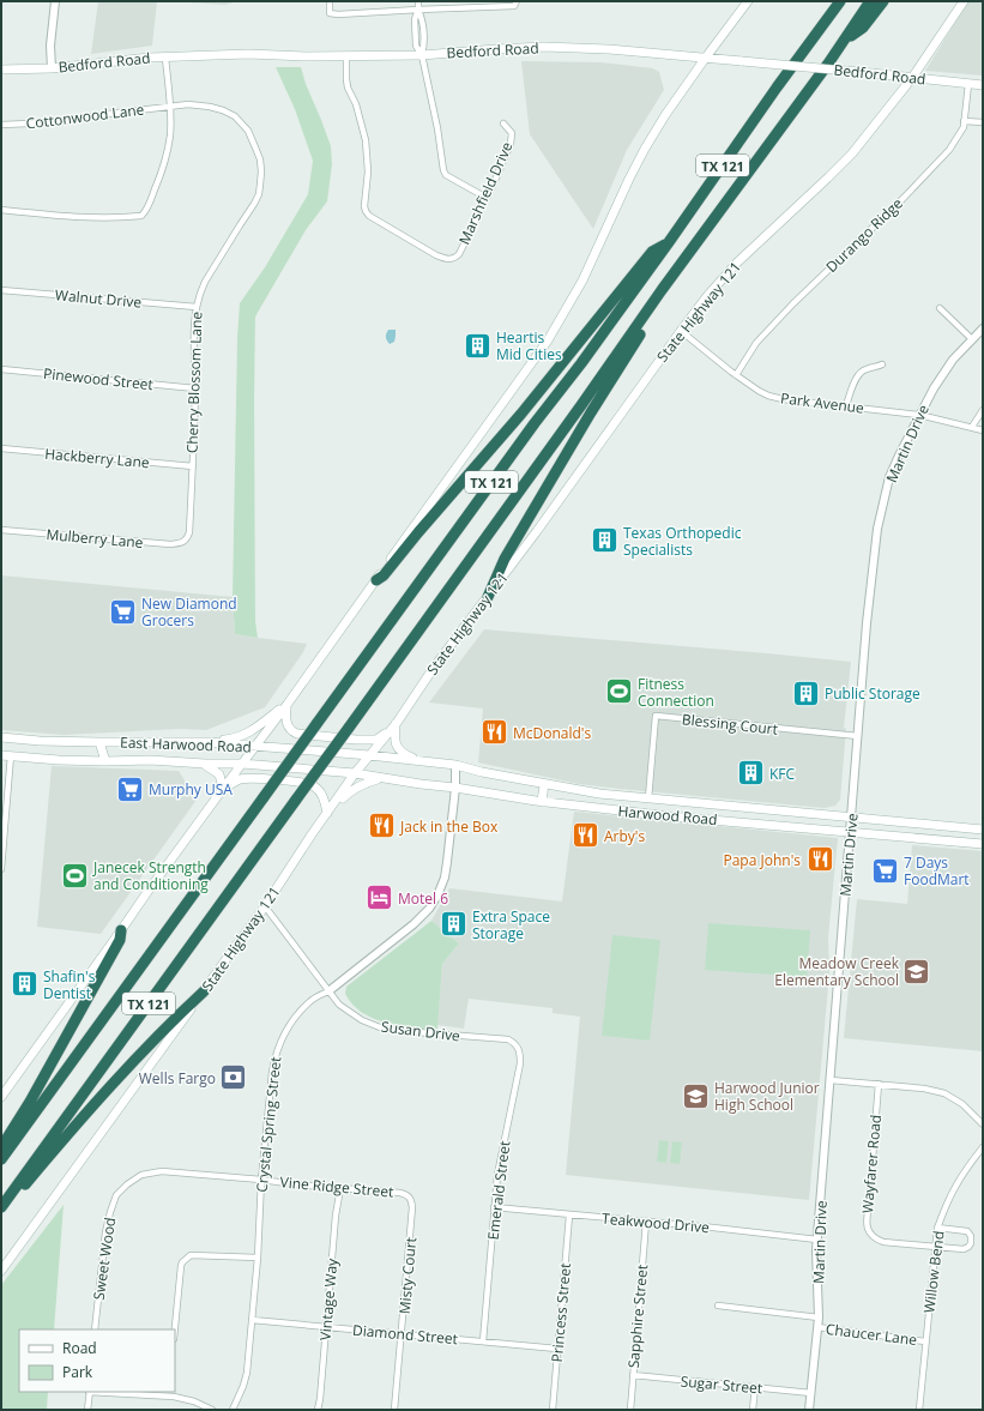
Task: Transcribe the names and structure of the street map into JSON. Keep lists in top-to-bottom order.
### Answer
{
  "streets": {
    "highway": ["TX 121"],
    "main road": [
      "Bedford Road",
      "State Highway 121",
      "East Harwood Road",
      "Harwood Road"
    ],
    "street": [
      "Cottonwood Lane",
      "Marshfield Drive",
      "Durango Ridge",
      "Walnut Drive",
      "Pinewood Street",
      "Cherry Blossom Lane",
      "Park Avenue",
      "Martin Drive",
      "Hackberry Lane",
      "Mulberry Lane",
      "Blessing Court",
      "Susan Drive",
      "Crystal Spring Street",
      "Wayfarer Road",
      "Vine Ridge Street",
      "Emerald Street",
      "Teakwood Drive",
      "Sweet Wood",
      "Willow Bend",
      "Misty Court",
      "Vintage Way",
      "Princess Street",
      "Sapphire Street",
      "Diamond Street",
      "Chaucer Lane",
      "Sugar Street"
    ]
  },
  "crossings": [
    ["Bedford Road", "Marshfield Drive"],
    ["Bedford Road", "Durango Ridge"],
    ["Bedford Road", "State Highway 121"],
    ["Cottonwood Lane", "Cherry Blossom Lane"],
    ["Durango Ridge", "Park Avenue"],
    ["Walnut Drive", "Cherry Blossom Lane"],
    ["State Highway 121", "Park Avenue"],
    ["State Highway 121", "East Harwood Road"],
    ["State Highway 121", "Harwood Road"],
    ["State Highway 121", "Susan Drive"],
    ["Pinewood Street", "Cherry Blossom Lane"],
    ["Cherry Blossom Lane", "Hackberry Lane"],
    ["Cherry Blossom Lane", "Mulberry Lane"],
    ["Park Avenue", "Martin Drive"],
    ["Martin Drive", "Blessing Court"],
    ["Martin Drive", "Harwood Road"],
    ["Martin Drive", "Teakwood Drive"],
    ["Martin Drive", "Chaucer Lane"],
    ["Martin Drive", "Sugar Street"],
    ["Blessing Court", "Harwood Road"],
    ["East Harwood Road", "Harwood Road"],
    ["Harwood Road", "Crystal Spring Street"],
    ["Susan Drive", "Crystal Spring Street"],
    ["Susan Drive", "Emerald Street"],
    ["Crystal Spring Street", "Vine Ridge Street"],
    ["Crystal Spring Street", "Diamond Street"],
    ["Wayfarer Road", "Willow Bend"],
    ["Vine Ridge Street", "Sweet Wood"],
    ["Vine Ridge Street", "Misty Court"],
    ["Vine Ridge Street", "Vintage Way"],
    ["Emerald Street", "Teakwood Drive"],
    ["Emerald Street", "Diamond Street"],
    ["Teakwood Drive", "Princess Street"],
    ["Teakwood Drive", "Sapphire Street"],
    ["Willow Bend", "Chaucer Lane"],
    ["Misty Court", "Diamond Street"],
    ["Vintage Way", "Diamond Street"],
    ["Princess Street", "Diamond Street"],
    ["Sapphire Street", "Sugar Street"]
  ],
  "places": {
    "building": [
      "Heartis Mid Cities",
      "Texas Orthopedic Specialists",
      "Public Storage",
      "KFC",
      "Extra Space Storage",
      "Shafin's Dentist"
    ],
    "supermarket": ["New Diamond Grocers", "Murphy USA", "7 Days FoodMart"],
    "sports": ["Fitness Connection", "Janecek Strength and Conditioning"],
    "restaurant": [
      "McDonald's",
      "Jack in the Box",
      "Arby's",
      "Papa John's"
    ],
    "hotel": ["Motel 6"],
    "school or university": ["Meadow Creek Elementary School", "Harwood Junior High School"],
    "bank": ["Wells Fargo"]
  },
  "legend": ["Road", "Park"]
}
